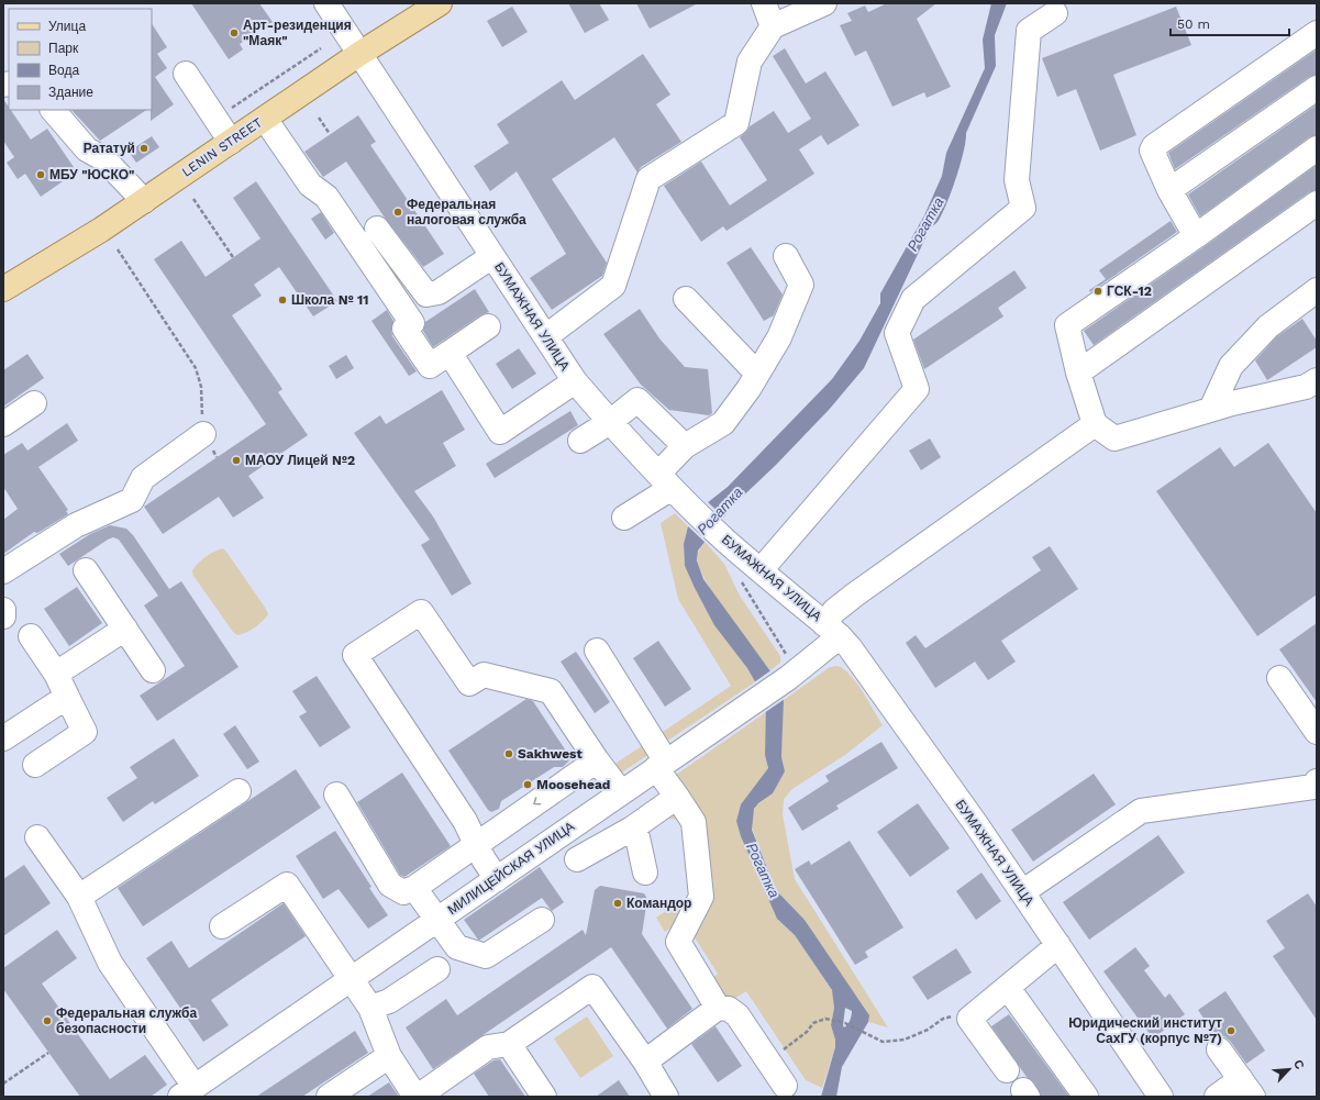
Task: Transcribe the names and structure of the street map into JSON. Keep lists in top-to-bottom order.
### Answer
{
  "streets": {
    "main road": ["LENIN STREET"],
    "street": ["БУМАЖНАЯ УЛИЦА", "МИЛИЦЕЙСКАЯ УЛИЦА"]
  },
  "crossings": [
    ["LENIN STREET", "БУМАЖНАЯ УЛИЦА"],
    ["БУМАЖНАЯ УЛИЦА", "МИЛИЦЕЙСКАЯ УЛИЦА"]
  ],
  "water": ["Рогатка"],
  "places": [
    "Арт-резиденция \"Маяк\"",
    "Рататуй",
    "МБУ \"ЮСКО\"",
    "Федеральная налоговая служба",
    "ГСК-12",
    "Школа № 11",
    "МАОУ Лицей №2",
    "Sakhwest",
    "Moosehead",
    "Командор",
    "Федеральная служба безопасности",
    "Юридический институт СахГУ (корпус №7)"
  ],
  "legend": [
    "Улица",
    "Парк",
    "Вода",
    "Здание"
  ],
  "scale_bar": "50 m",
  "north": "top right"
}
